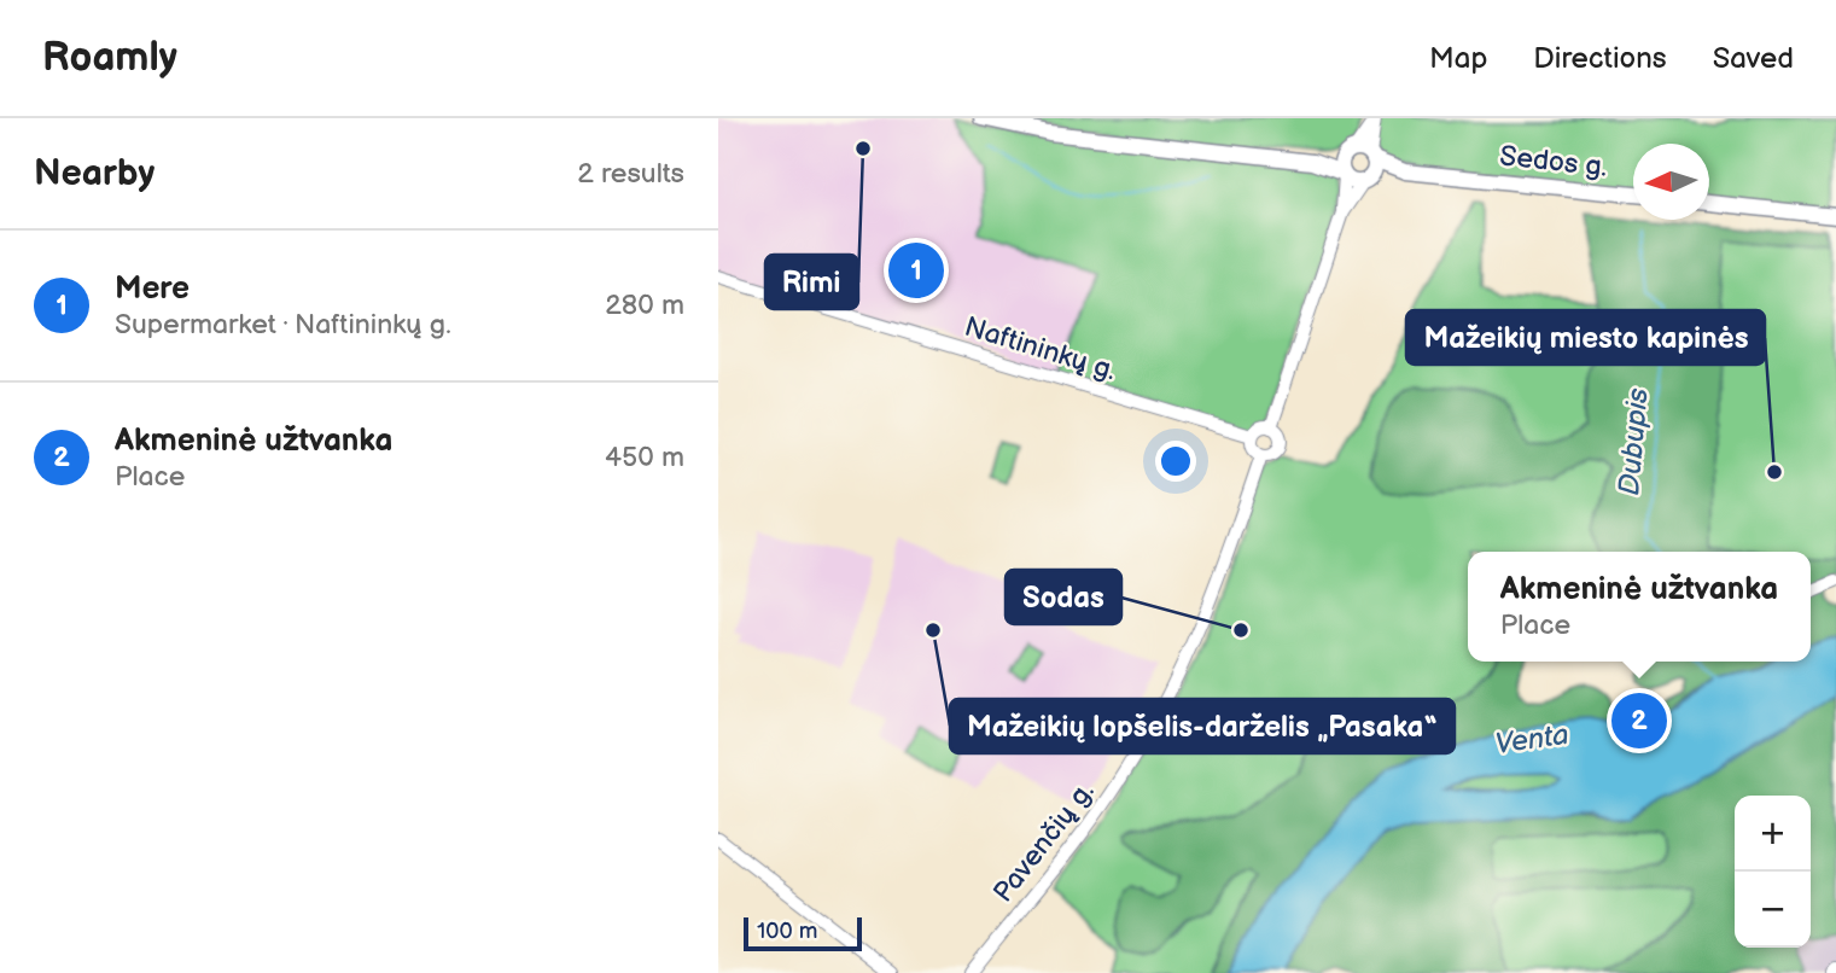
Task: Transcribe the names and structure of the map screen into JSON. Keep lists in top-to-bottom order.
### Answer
{
  "streets": {
    "main road": ["Sedos g."],
    "street": ["Naftininkų g.", "Pavenčių g."]
  },
  "crossings": [
    ["Naftininkų g.", "Pavenčių g."]
  ],
  "water": ["Dubupis", "Venta"],
  "places": [
    "Rimi",
    "Mažeikių miesto kapinės",
    "Mažeikių lopšelis-darželis „Pasaka“",
    "Sodas"
  ],
  "scale_bar": "100 m",
  "north": "left",
  "page": {
    "header": "Roamly",
    "nav": ["Map", "Directions", "Saved"],
    "heading": ["Nearby", "2 results"],
    "list": [
      {
        "mark": "1",
        "name": "Mere",
        "note": "Supermarket · Naftininkų g.",
        "value": "280 m"
      },
      {
        "mark": "2",
        "name": "Akmeninė užtvanka",
        "note": "Place",
        "value": "450 m"
      }
    ],
    "pins": ["1", "2"],
    "popup": ["Akmeninė užtvanka", "Place"],
    "map_buttons": ["+", "−"],
    "scale": "100 m"
  }
}
